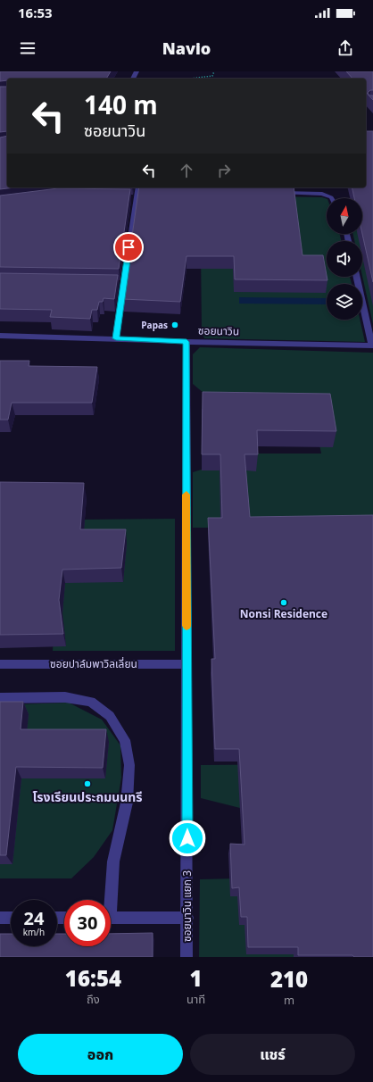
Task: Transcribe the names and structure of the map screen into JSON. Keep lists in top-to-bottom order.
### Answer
{
  "streets": {
    "street": ["ซอยนาวิน", "ซอยปาล์มพาวิลเลี่ยน", "ซอยนาวิน แยก 3"]
  },
  "crossings": [
    ["ซอยนาวิน", "ซอยนาวิน แยก 3"],
    ["ซอยปาล์มพาวิลเลี่ยน", "ซอยนาวิน แยก 3"]
  ],
  "places": ["Papas", "Nonsi Residence", "โรงเรียนประถมนนทรี"],
  "north": "top",
  "page": {
    "status": "16:53",
    "header": "Navio",
    "turn": ["140 m", "ซอยนาวิน"],
    "speed": "24 km/h",
    "limit": "30",
    "eta": [
      "16:54",
      "ถึง",
      "1",
      "นาที",
      "210",
      "m"
    ],
    "buttons": ["ออก", "แชร์"]
  }
}
